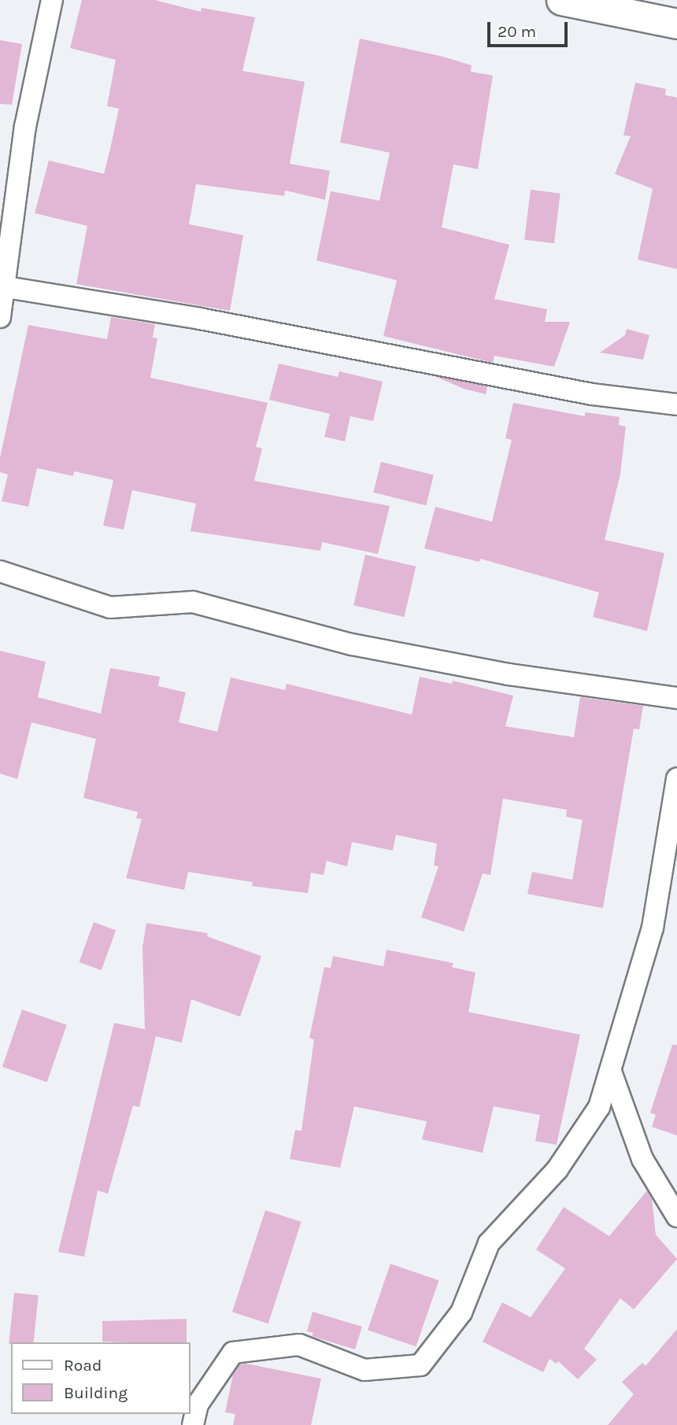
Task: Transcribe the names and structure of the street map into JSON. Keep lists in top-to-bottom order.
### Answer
{
  "legend": ["Road", "Building"],
  "scale_bar": "20 m"
}
